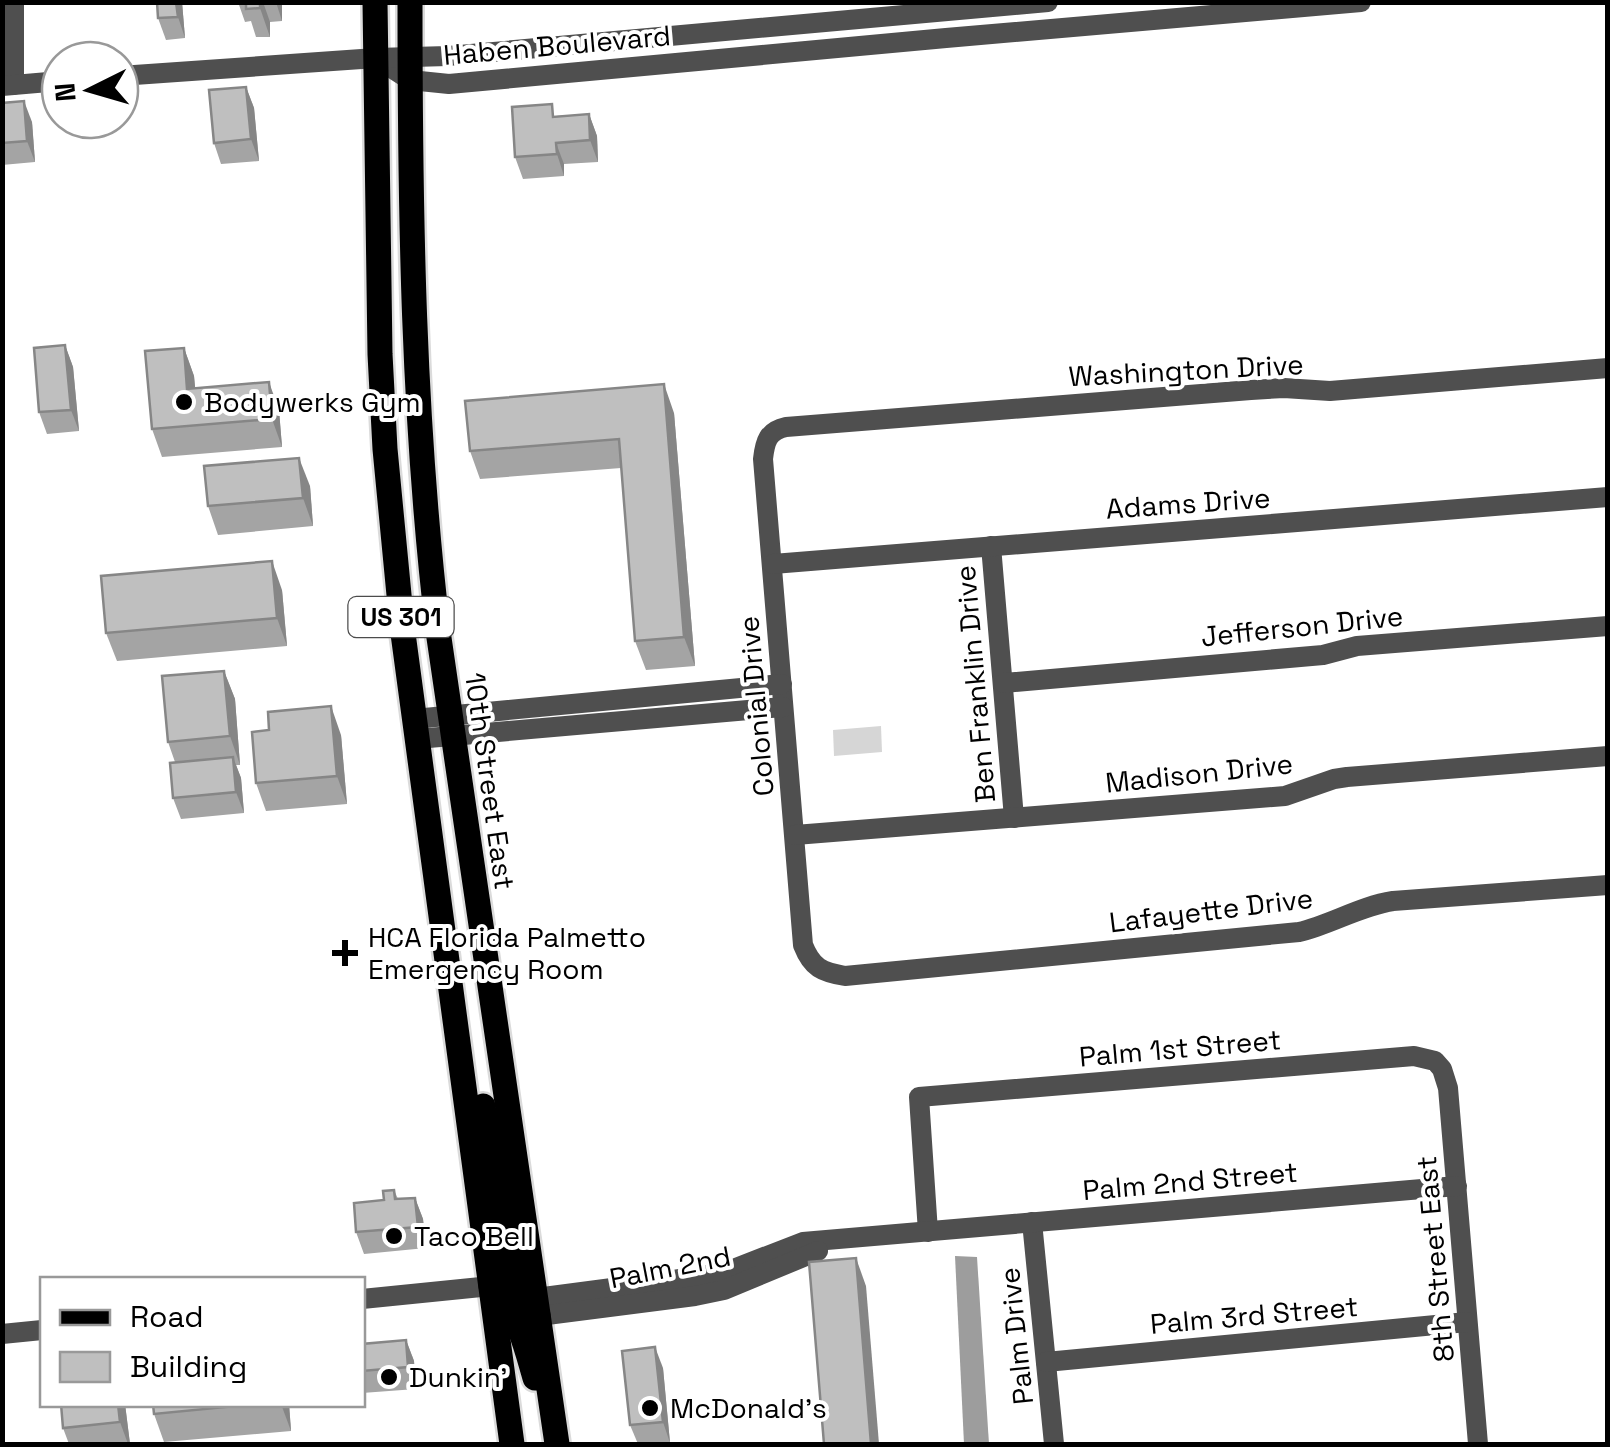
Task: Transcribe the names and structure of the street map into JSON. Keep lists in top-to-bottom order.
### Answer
{
  "streets": {
    "main road": ["US 301", "10th Street East"],
    "street": [
      "Haben Boulevard",
      "Washington Drive",
      "Adams Drive",
      "Jefferson Drive",
      "Ben Franklin Drive",
      "Colonial Drive",
      "Madison Drive",
      "Lafayette Drive",
      "Palm 1st Street",
      "Palm 2nd Street",
      "8th Street East",
      "Palm 2nd",
      "Palm 3rd Street",
      "Palm Drive"
    ]
  },
  "crossings": [
    ["Haben Boulevard", "US 301"],
    ["Haben Boulevard", "10th Street East"],
    ["Washington Drive", "Colonial Drive"],
    ["Adams Drive", "Ben Franklin Drive"],
    ["Adams Drive", "Colonial Drive"],
    ["Jefferson Drive", "Ben Franklin Drive"],
    ["Ben Franklin Drive", "Madison Drive"],
    ["Colonial Drive", "Madison Drive"],
    ["Colonial Drive", "Lafayette Drive"],
    ["10th Street East", "Palm 2nd"],
    ["Palm 1st Street", "Palm 2nd Street"],
    ["Palm 1st Street", "8th Street East"],
    ["Palm 1st Street", "Palm 2nd"],
    ["Palm 2nd Street", "8th Street East"],
    ["Palm 2nd Street", "Palm 2nd"],
    ["Palm 2nd Street", "Palm Drive"],
    ["8th Street East", "Palm 3rd Street"],
    ["Palm 3rd Street", "Palm Drive"]
  ],
  "places": {
    "other": [
      "Bodywerks Gym",
      "Taco Bell",
      "Dunkin'",
      "McDonald's"
    ],
    "health": ["HCA Florida Palmetto Emergency Room"]
  },
  "legend": ["Road", "Building"],
  "north": "left"
}
